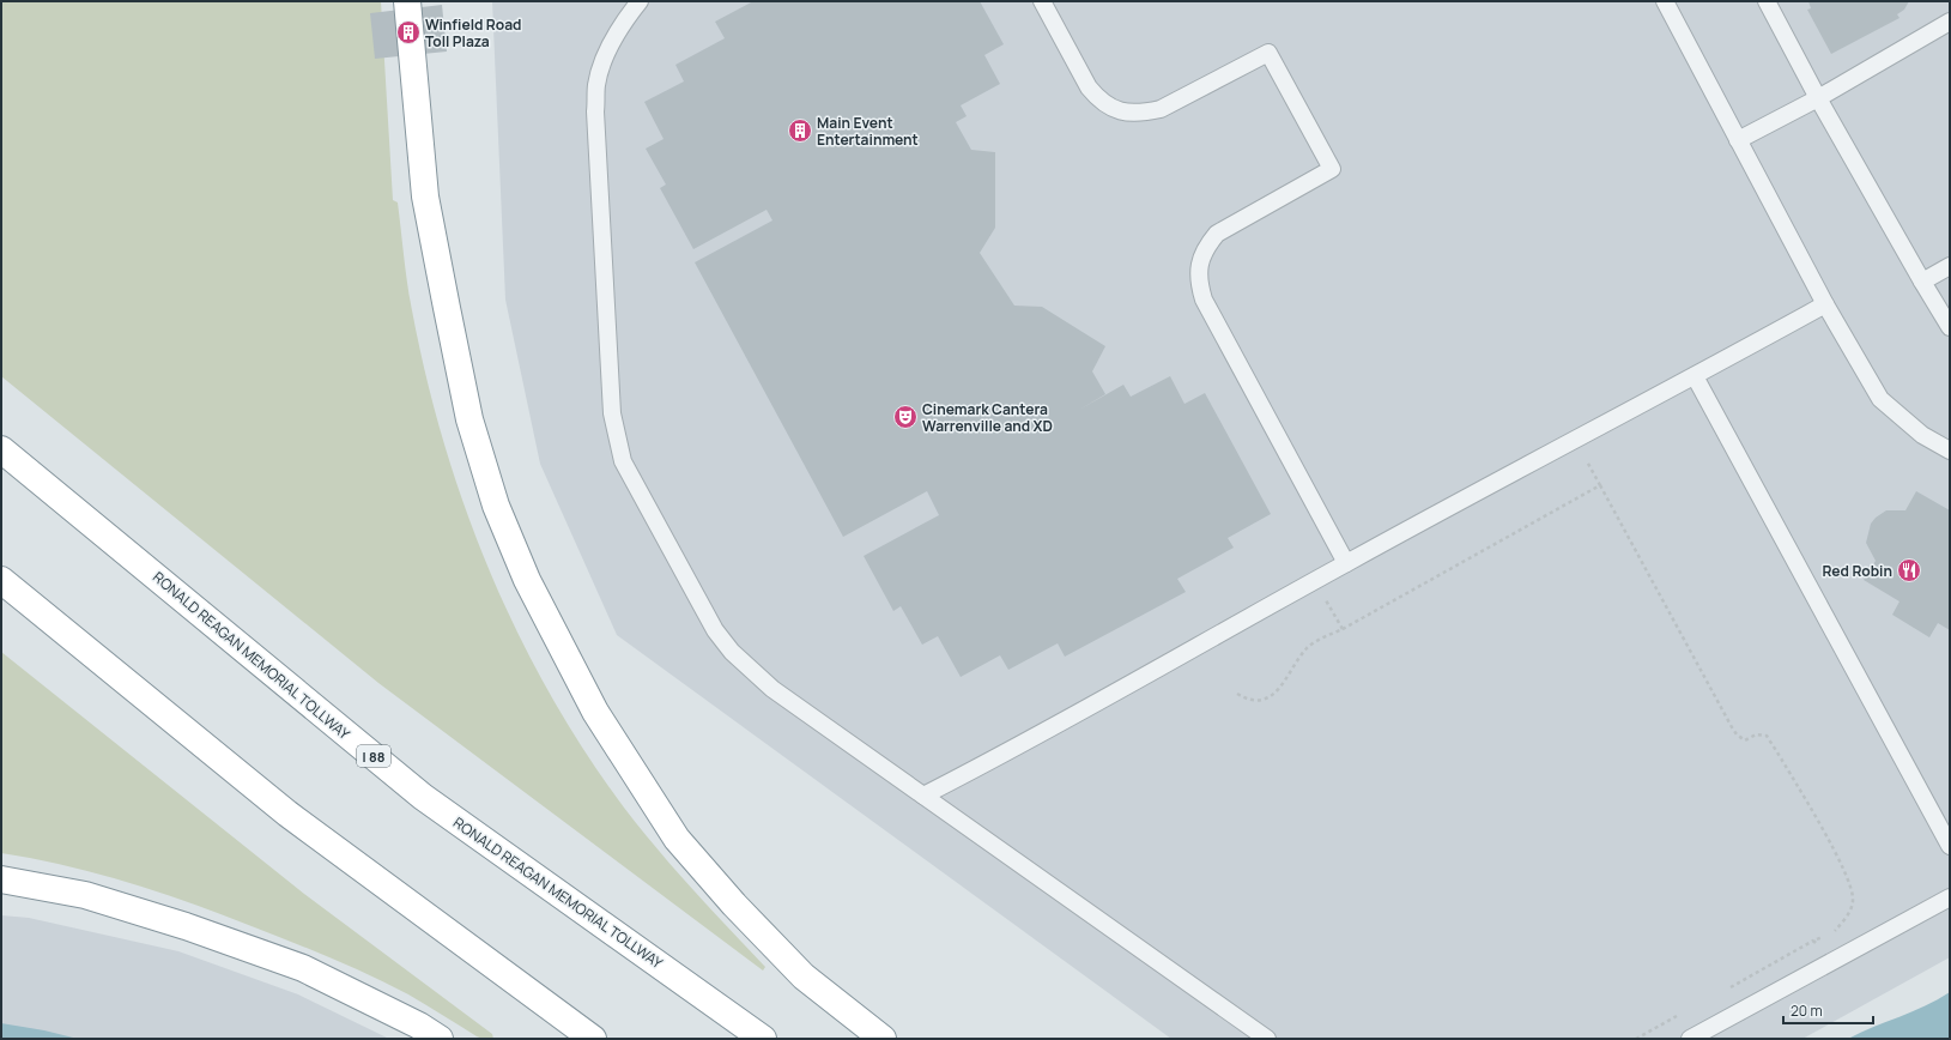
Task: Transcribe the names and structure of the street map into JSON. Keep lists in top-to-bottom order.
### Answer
{
  "streets": {
    "highway": ["RONALD REAGAN MEMORIAL TOLLWAY", "I 88"]
  },
  "places": {
    "building": ["Winfield Road Toll Plaza", "Main Event Entertainment"],
    "theatre": ["Cinemark Cantera Warrenville and XD"],
    "restaurant": ["Red Robin"]
  },
  "scale_bar": "20 m"
}
